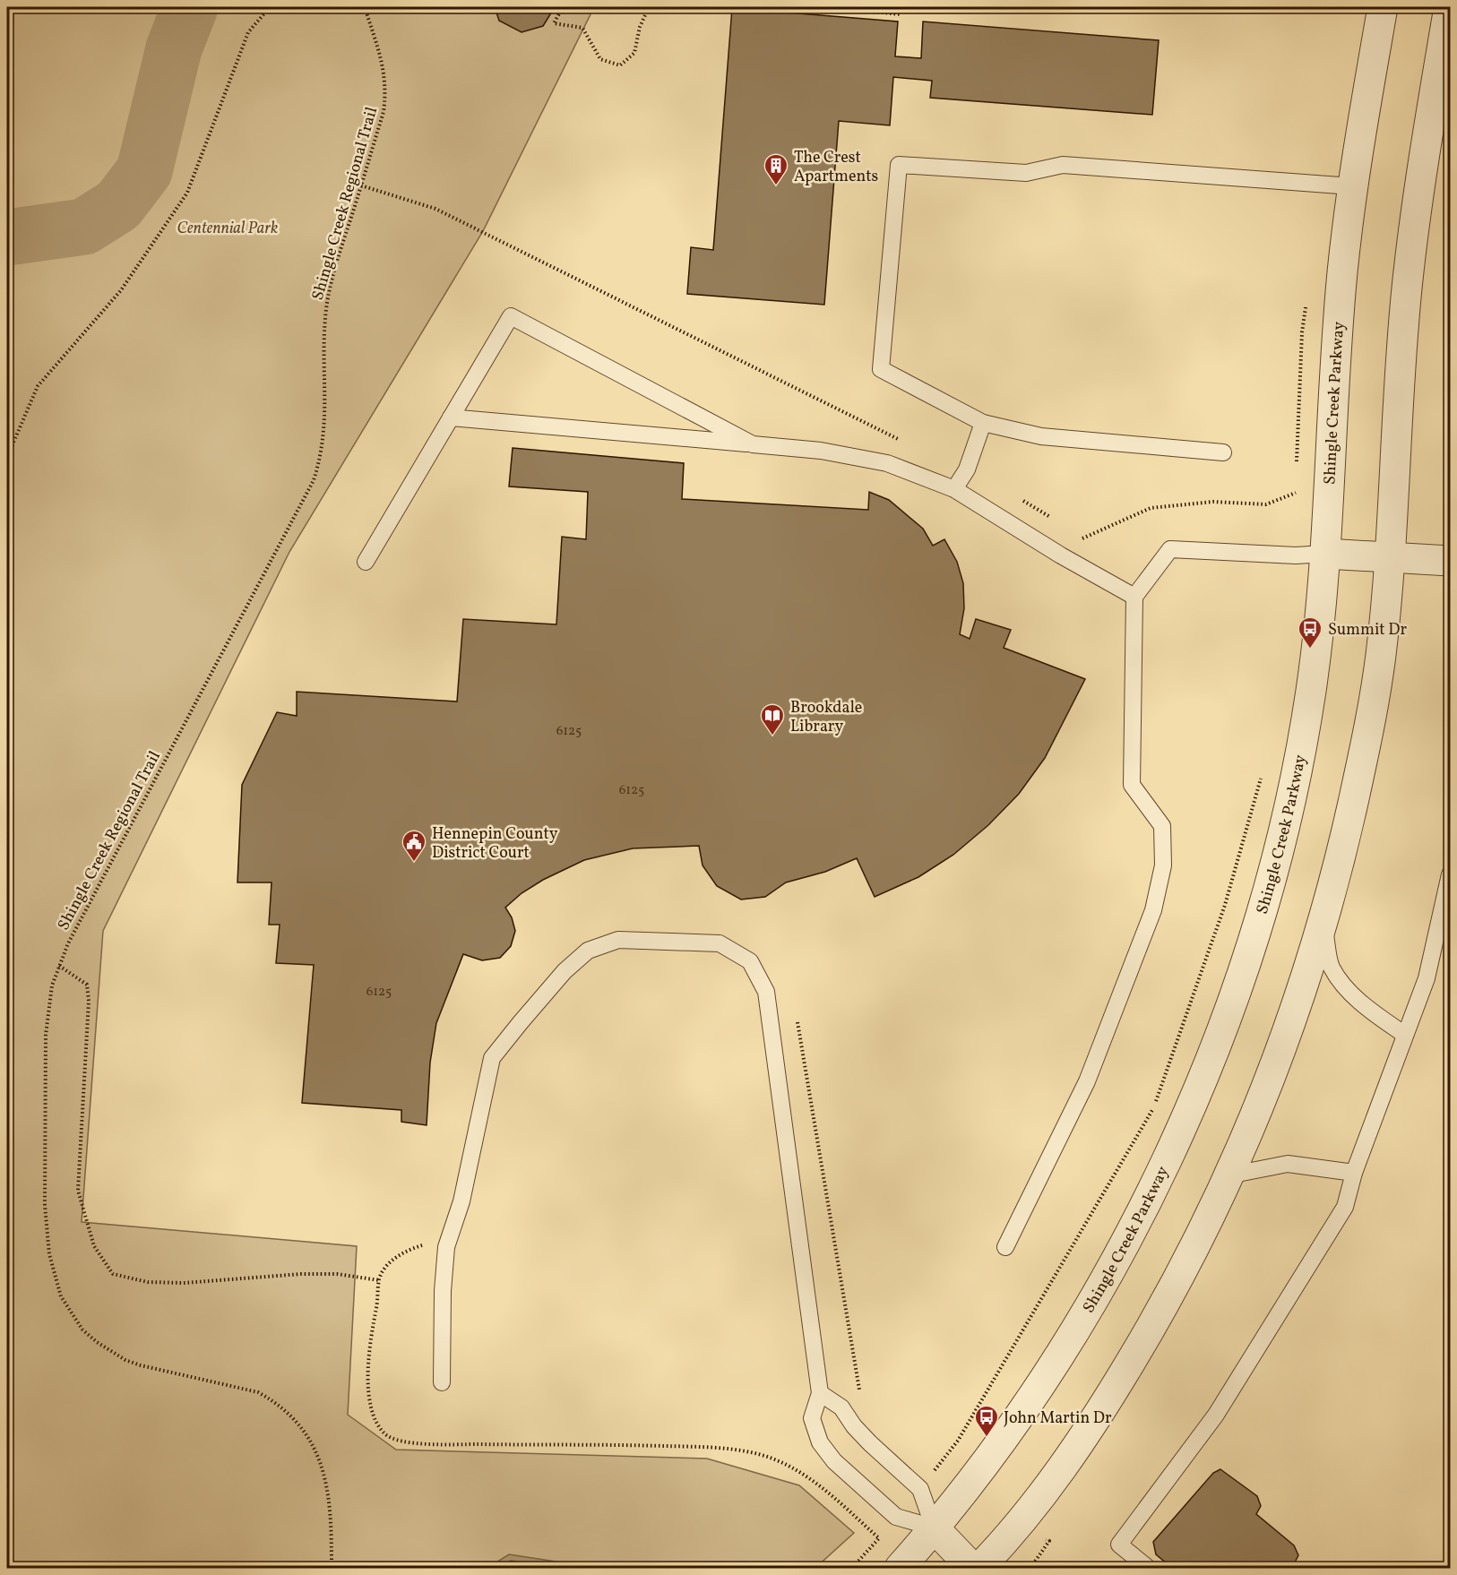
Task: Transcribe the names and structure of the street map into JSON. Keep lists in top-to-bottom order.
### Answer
{
  "streets": {
    "street": ["Shingle Creek Parkway"],
    "path": ["Shingle Creek Regional Trail"]
  },
  "parks": ["Centennial Park"],
  "places": {
    "building": ["The Crest Apartments"],
    "bus stop": ["Summit Dr", "John Martin Dr"],
    "library": ["Brookdale Library"],
    "public building": ["Hennepin County District Court"]
  },
  "house_numbers": ["6125", "6125", "6125"]
}
